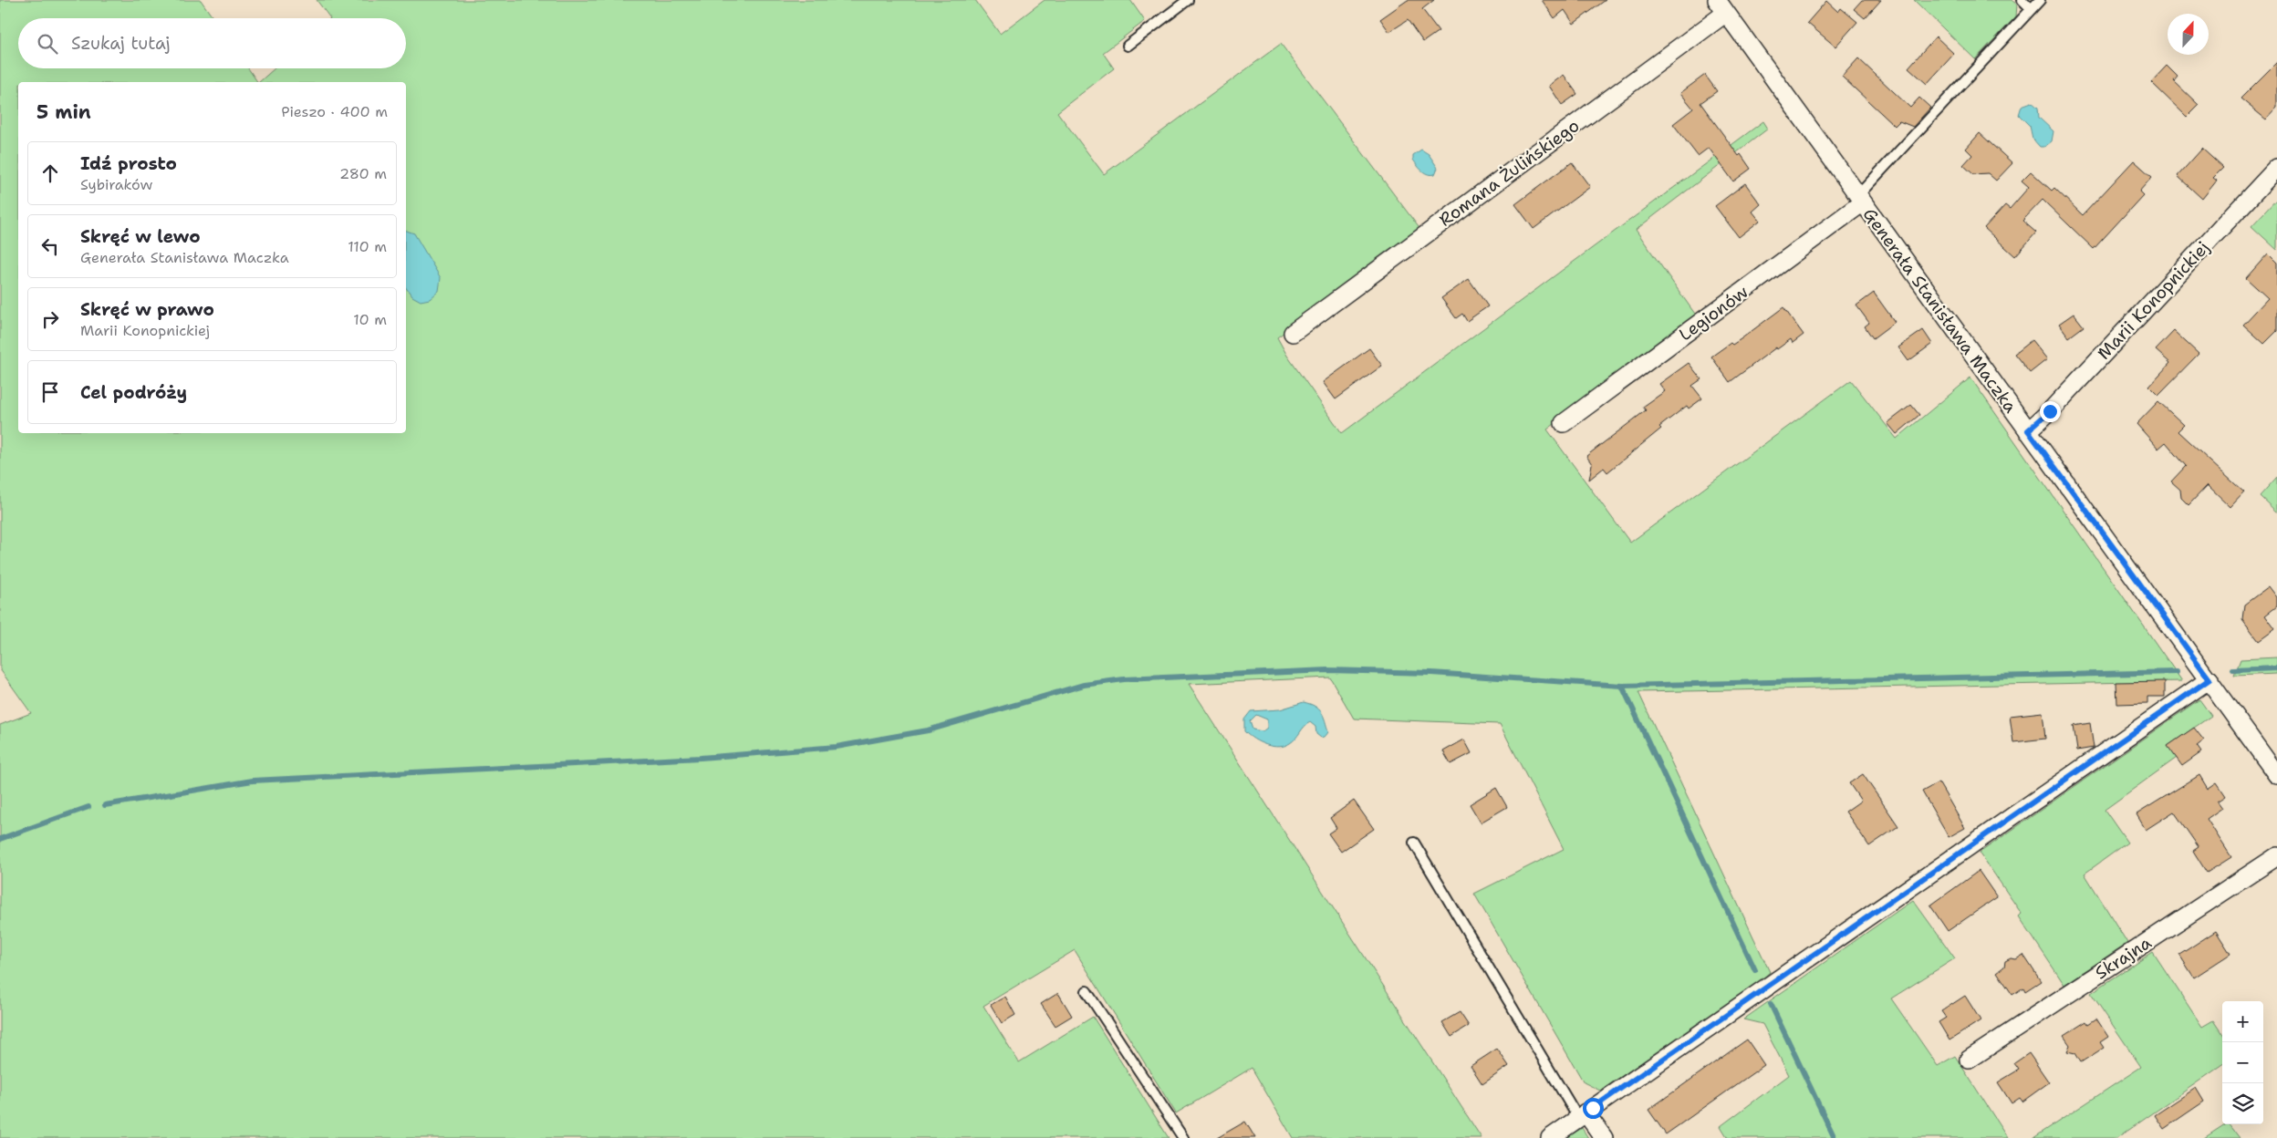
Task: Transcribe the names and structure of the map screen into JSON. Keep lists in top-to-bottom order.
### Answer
{
  "streets": {
    "street": [
      "Romana Żulińskiego",
      "Marii Konopnickiej",
      "Generała Stanisława Maczka",
      "Legionów",
      "Skrajna"
    ]
  },
  "crossings": [
    ["Romana Żulińskiego", "Generała Stanisława Maczka"],
    ["Marii Konopnickiej", "Generała Stanisława Maczka"],
    ["Generała Stanisława Maczka", "Legionów"]
  ],
  "north": "top",
  "page": {
    "search": "Szukaj tutaj",
    "heading": ["5 min", "Pieszo · 400 m"],
    "list": [
      ["Idź prosto", "Sybiraków", "280 m"],
      ["Skręć w lewo", "Generała Stanisława Maczka", "110 m"],
      ["Skręć w prawo", "Marii Konopnickiej", "10 m"],
      "Cel podróży"
    ],
    "map_buttons": ["+", "−"]
  }
}
